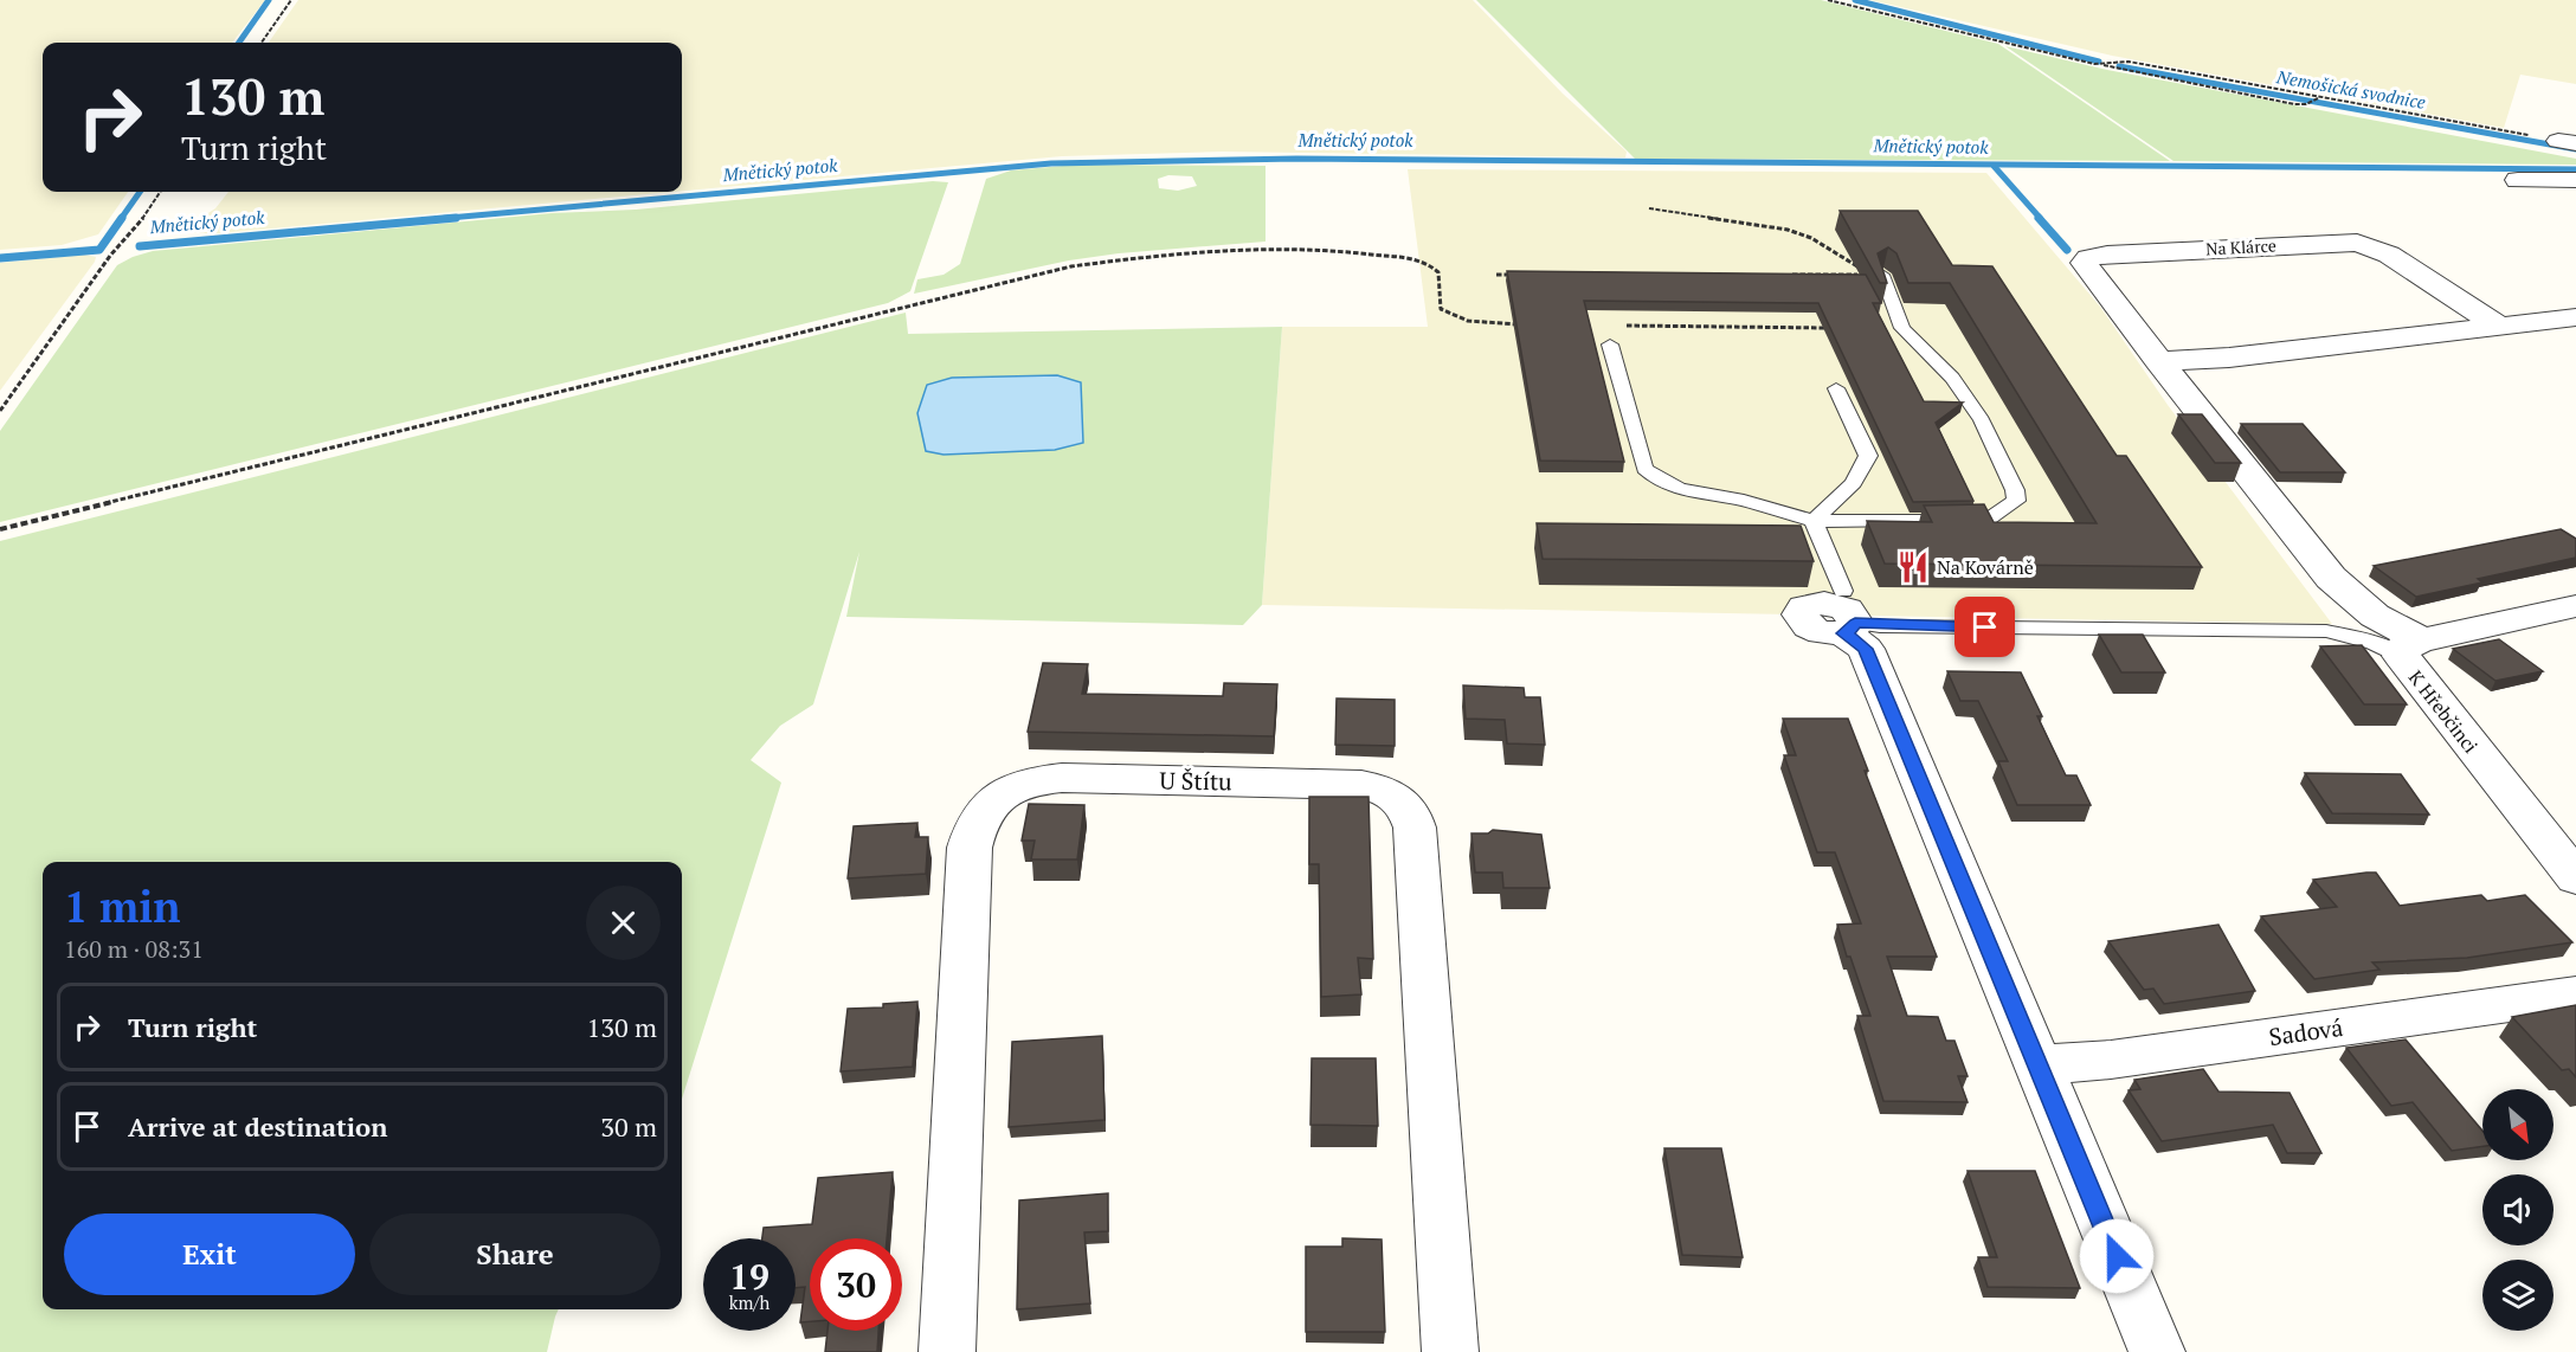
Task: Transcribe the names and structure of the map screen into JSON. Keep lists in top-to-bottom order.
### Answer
{
  "streets": {
    "street": [
      "Na Klárce",
      "K Hřebčinci",
      "U Štítu",
      "Sadová"
    ]
  },
  "crossings": [
    ["Na Klárce", "K Hřebčinci"]
  ],
  "water": ["Nemošická svodnice", "Mnětický potok"],
  "places": {
    "restaurant": ["Na Kovárně"]
  },
  "north": "bottom right",
  "page": {
    "turn": ["130 m", "Turn right"],
    "heading": ["1 min", "160 m · 08:31"],
    "list": [
      {
        "name": "Turn right",
        "value": "130 m"
      },
      {
        "name": "Arrive at destination",
        "value": "30 m"
      }
    ],
    "buttons": ["Exit", "Share"],
    "speed": "19 km/h",
    "limit": "30"
  }
}
